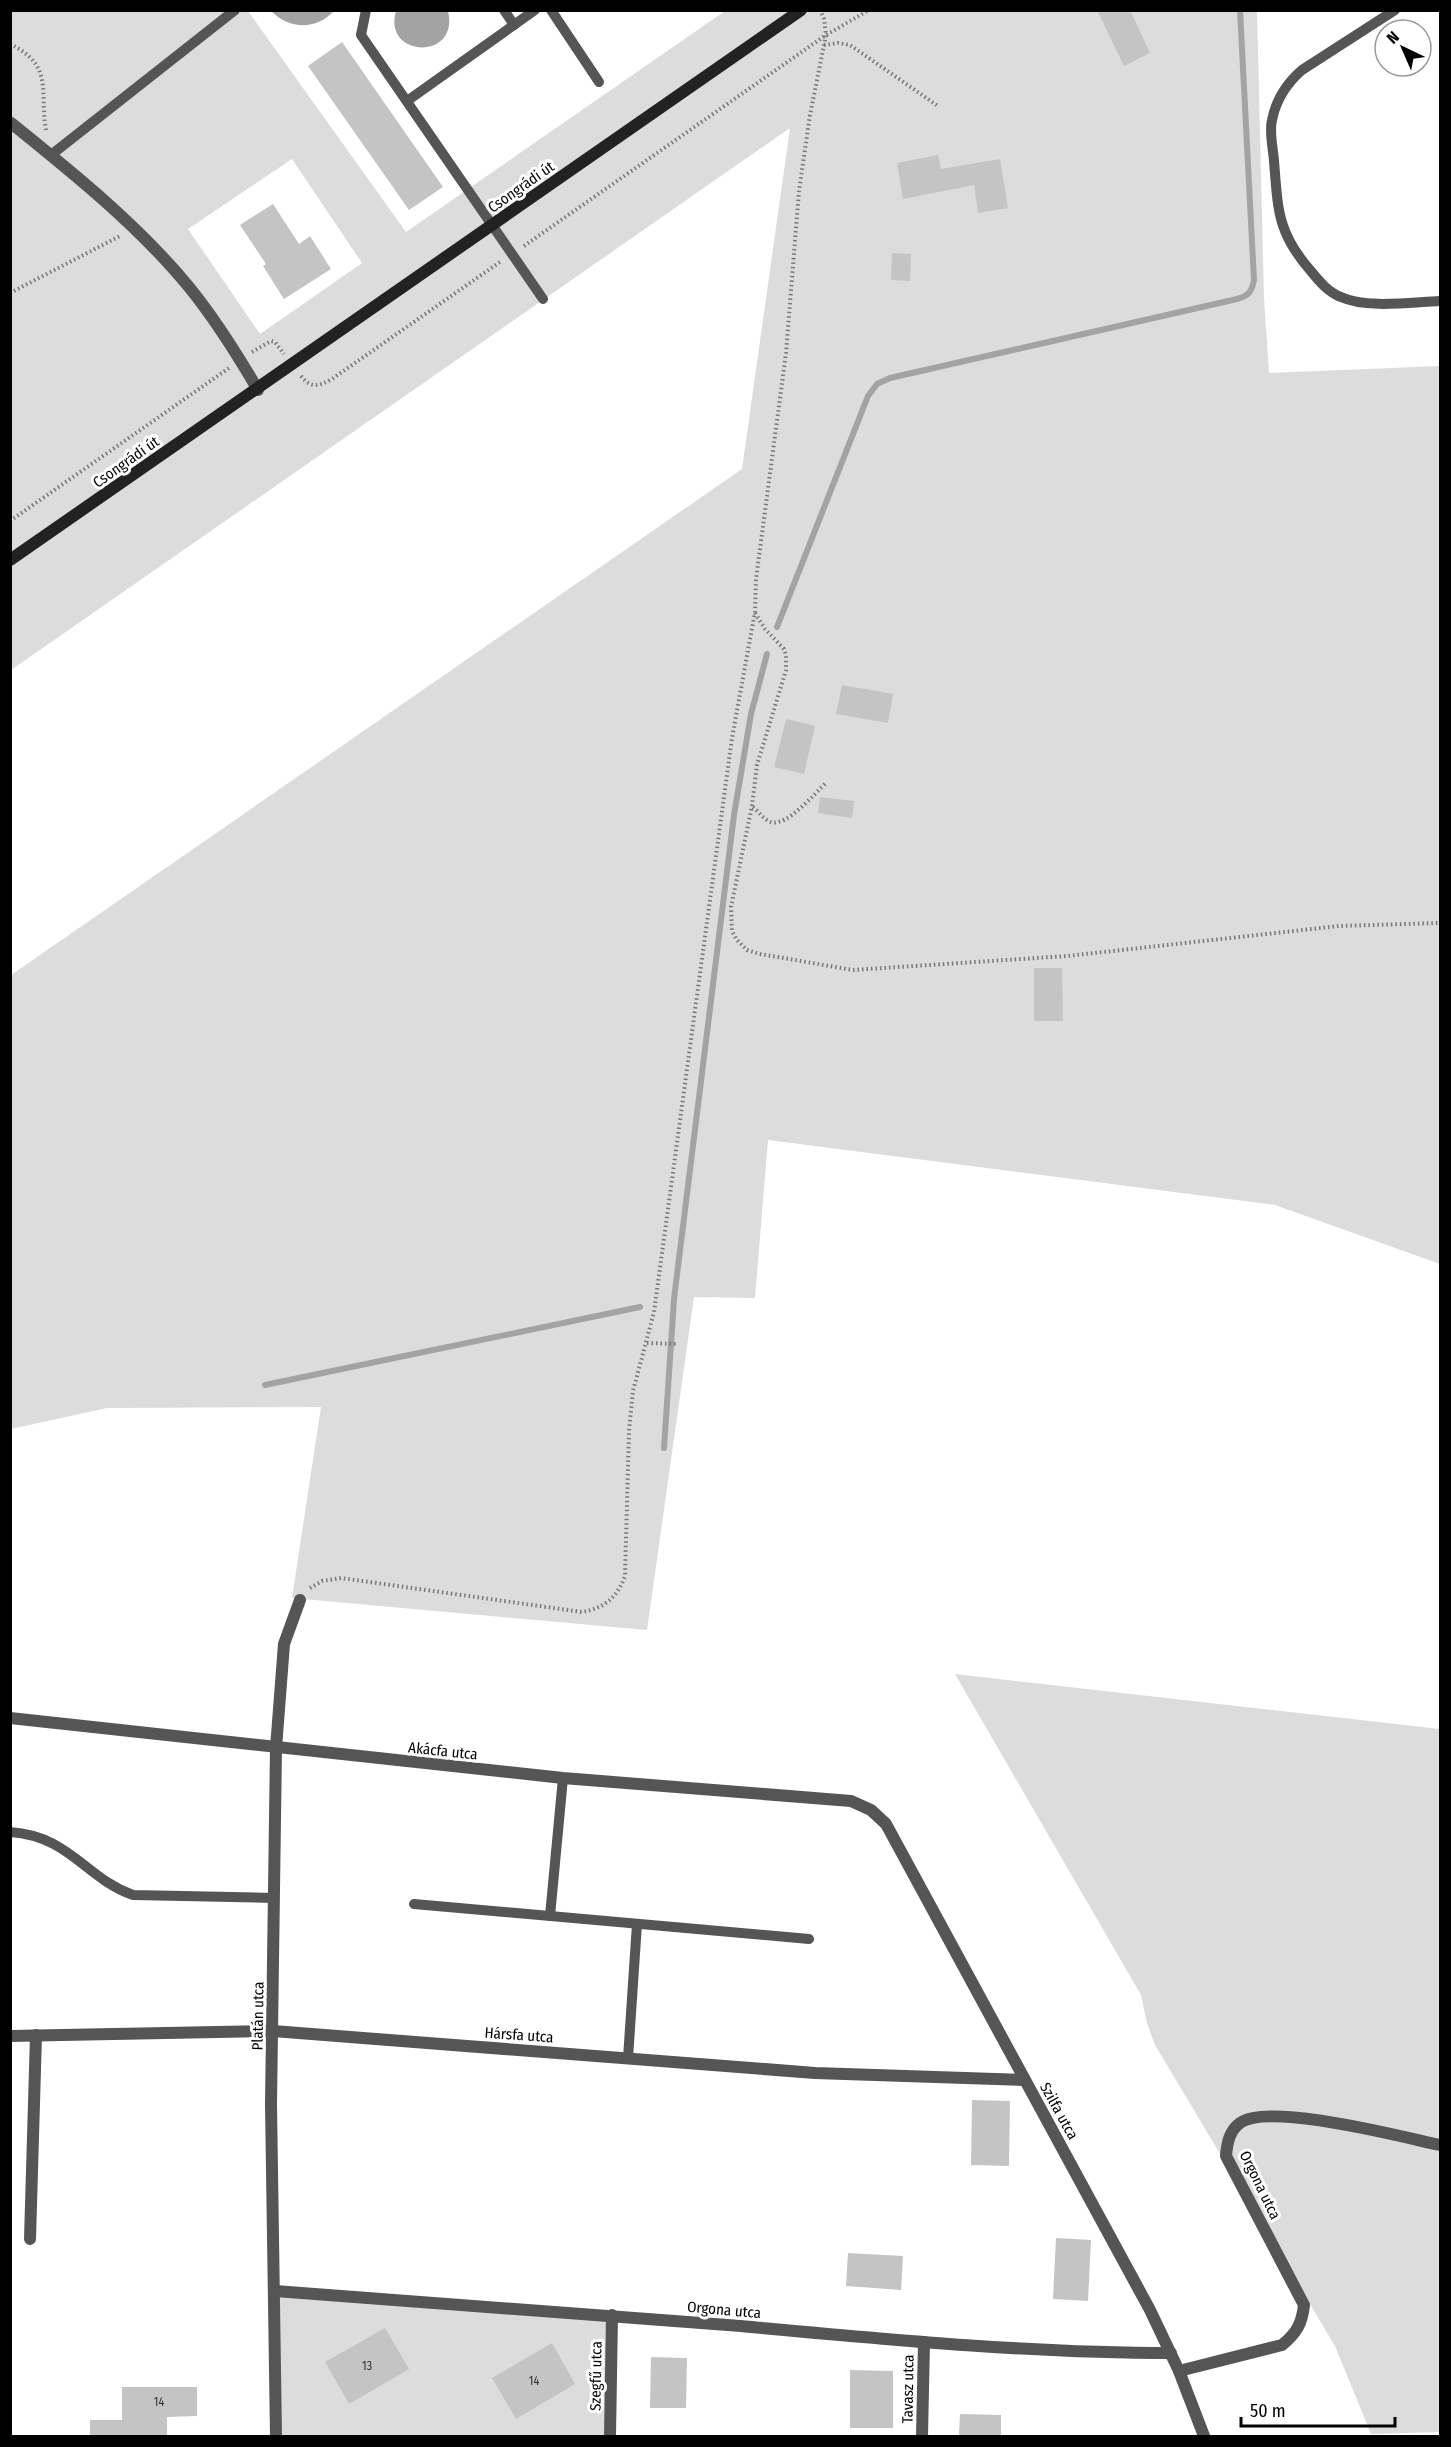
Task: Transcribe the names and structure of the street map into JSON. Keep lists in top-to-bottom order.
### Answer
{
  "streets": {
    "main road": ["Csongrádi út"],
    "street": [
      "Akácfa utca",
      "Platán utca",
      "Hársfa utca",
      "Szilfa utca",
      "Orgona utca",
      "Szegfű utca",
      "Tavasz utca"
    ]
  },
  "crossings": [
    ["Akácfa utca", "Platán utca"],
    ["Akácfa utca", "Szilfa utca"],
    ["Platán utca", "Hársfa utca"],
    ["Platán utca", "Orgona utca"],
    ["Hársfa utca", "Szilfa utca"],
    ["Szilfa utca", "Orgona utca"],
    ["Orgona utca", "Szegfű utca"],
    ["Orgona utca", "Tavasz utca"]
  ],
  "house_numbers": ["13", "14", "14"],
  "scale_bar": "50 m",
  "north": "top left"
}
